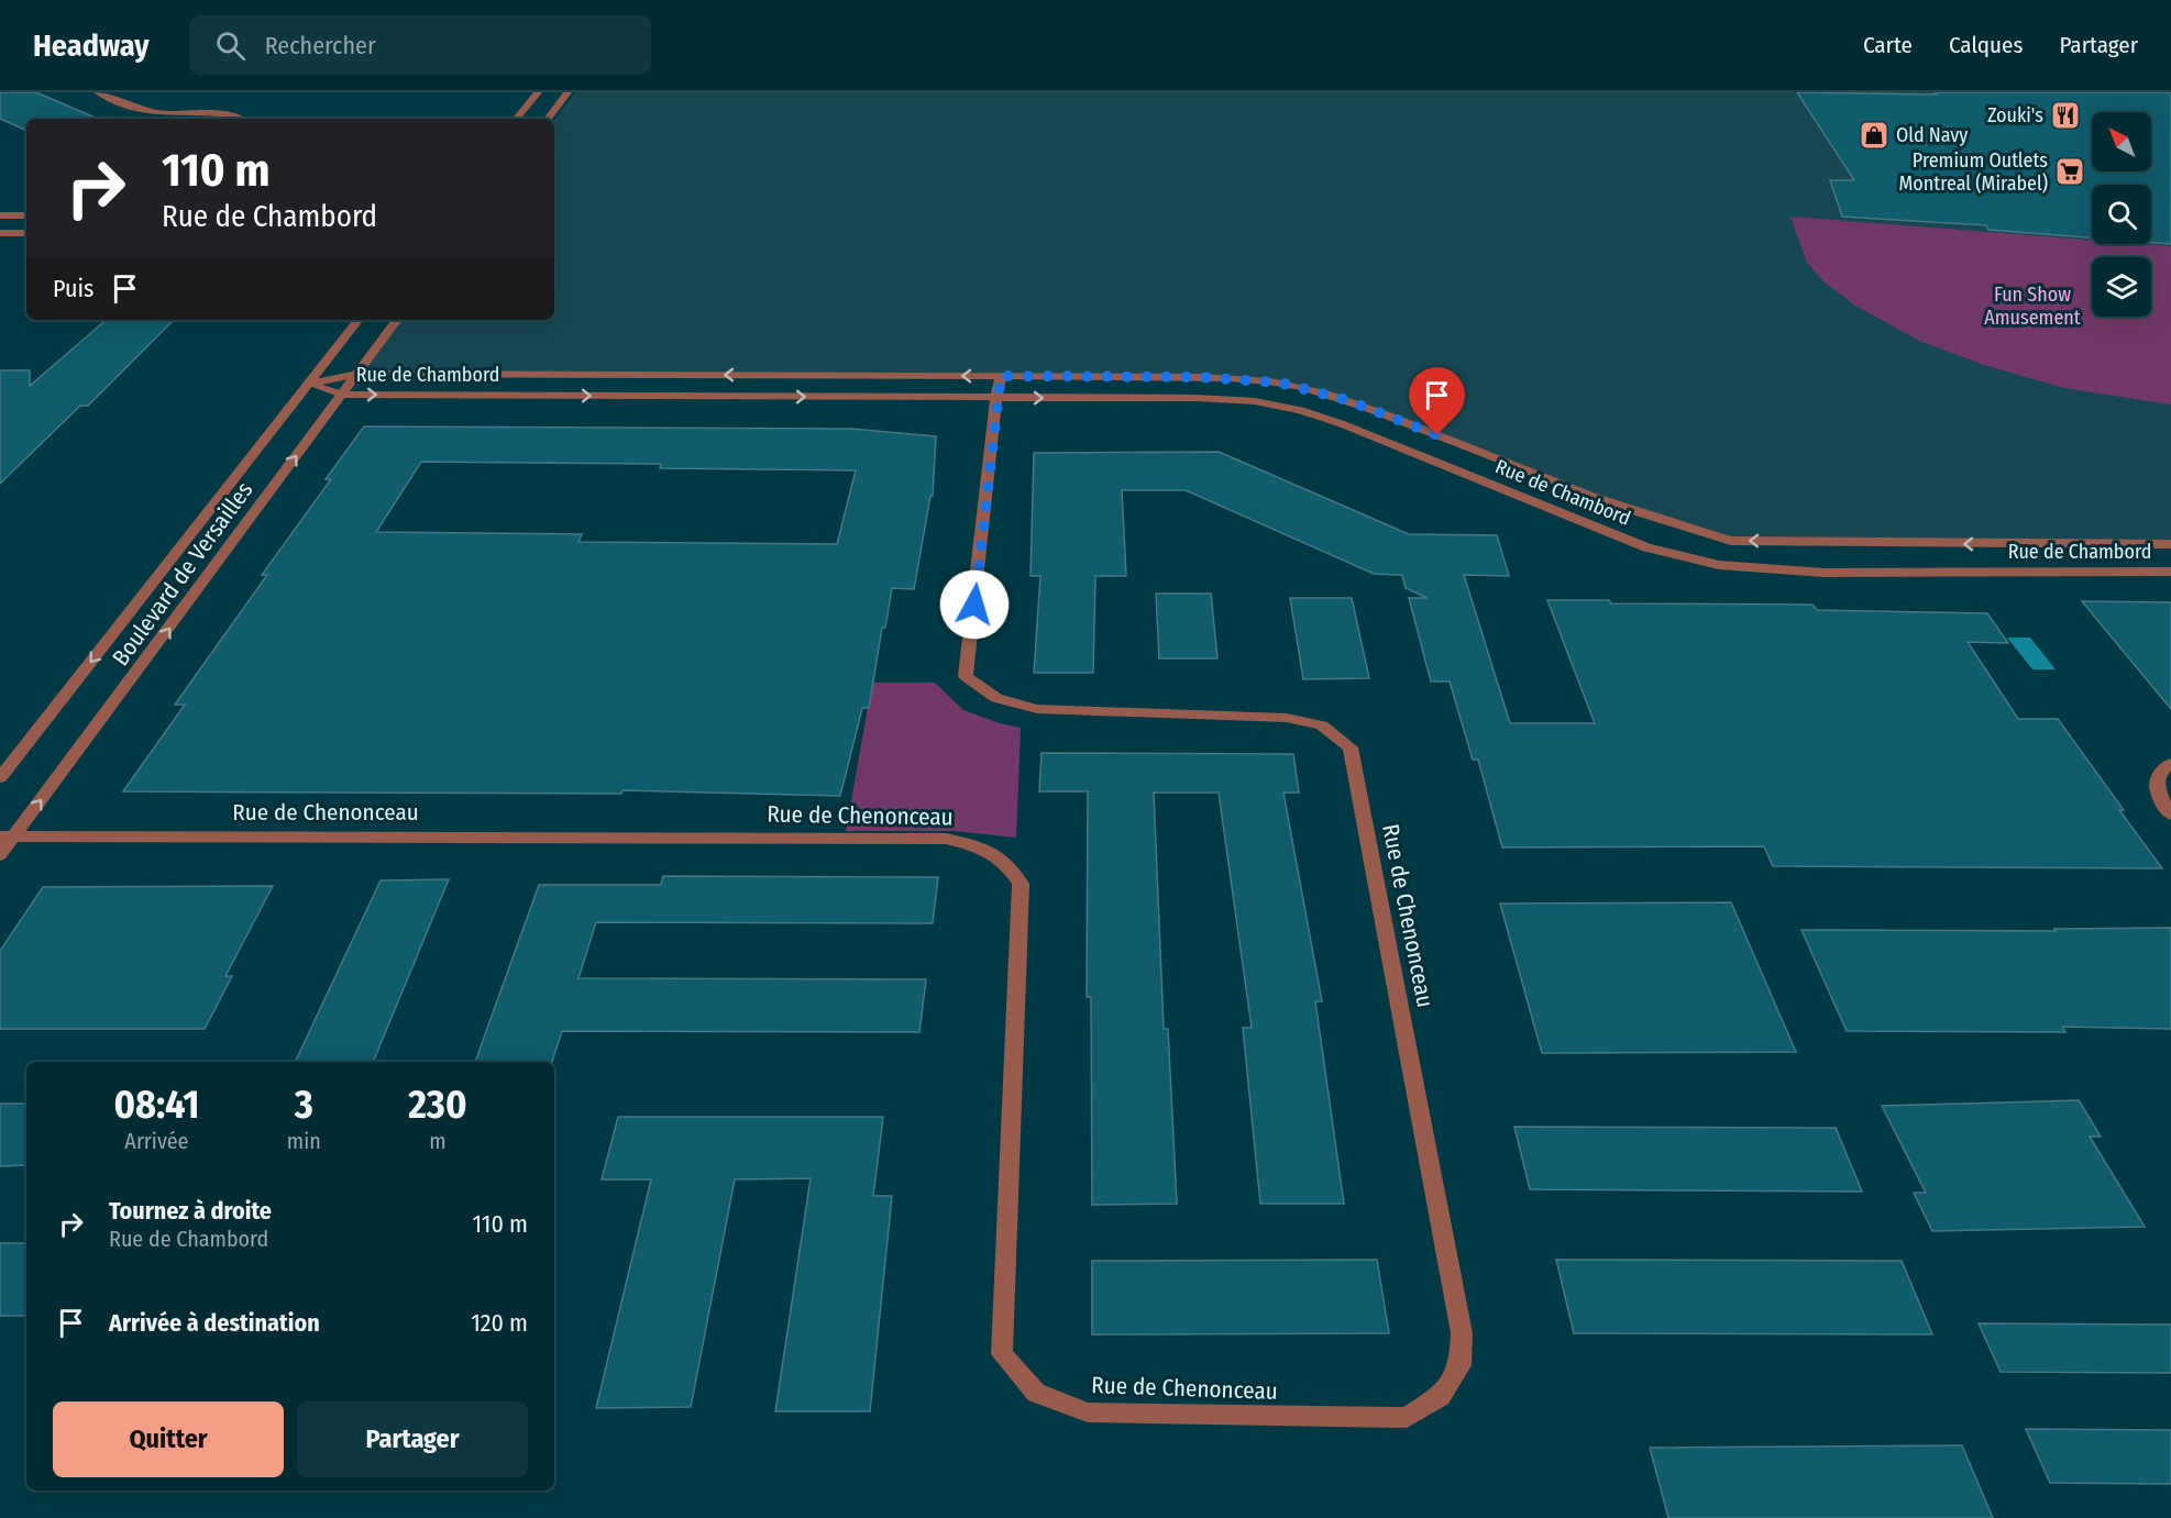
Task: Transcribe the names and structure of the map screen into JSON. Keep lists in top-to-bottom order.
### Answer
{
  "streets": {
    "street": ["Rue de Chambord", "Boulevard de Versailles", "Rue de Chenonceau"]
  },
  "crossings": [
    ["Rue de Chambord", "Boulevard de Versailles"],
    ["Rue de Chambord", "Rue de Chenonceau"],
    ["Boulevard de Versailles", "Rue de Chenonceau"]
  ],
  "parks": ["Fun Show Amusement"],
  "places": {
    "restaurant": ["Zouki's"],
    "shop": ["Old Navy"],
    "supermarket": ["Premium Outlets Montreal (Mirabel)"]
  },
  "north": "top left",
  "page": {
    "header": "Headway",
    "search": "Rechercher",
    "nav": ["Carte", "Calques", "Partager"],
    "turn": ["110 m", "Rue de Chambord"],
    "then": "Puis",
    "eta": [
      "08:41",
      "Arrivée",
      "3",
      "min",
      "230",
      "m"
    ],
    "list": [
      {
        "name": "Tournez à droite",
        "note": "Rue de Chambord",
        "value": "110 m"
      },
      {
        "name": "Arrivée à destination",
        "value": "120 m"
      }
    ],
    "buttons": ["Quitter", "Partager"]
  }
}
